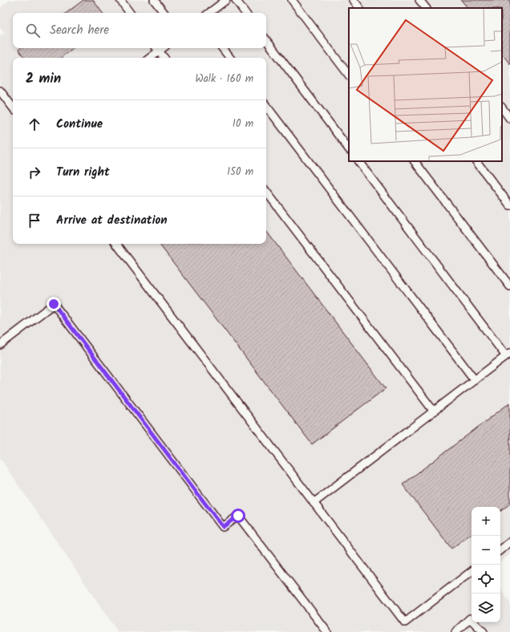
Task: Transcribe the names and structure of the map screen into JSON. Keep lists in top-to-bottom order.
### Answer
{
  "page": {
    "search": "Search here",
    "heading": ["2 min", "Walk · 160 m"],
    "list": [
      ["Continue", "10 m"],
      ["Turn right", "150 m"],
      "Arrive at destination"
    ],
    "map_buttons": ["+", "−"]
  }
}
